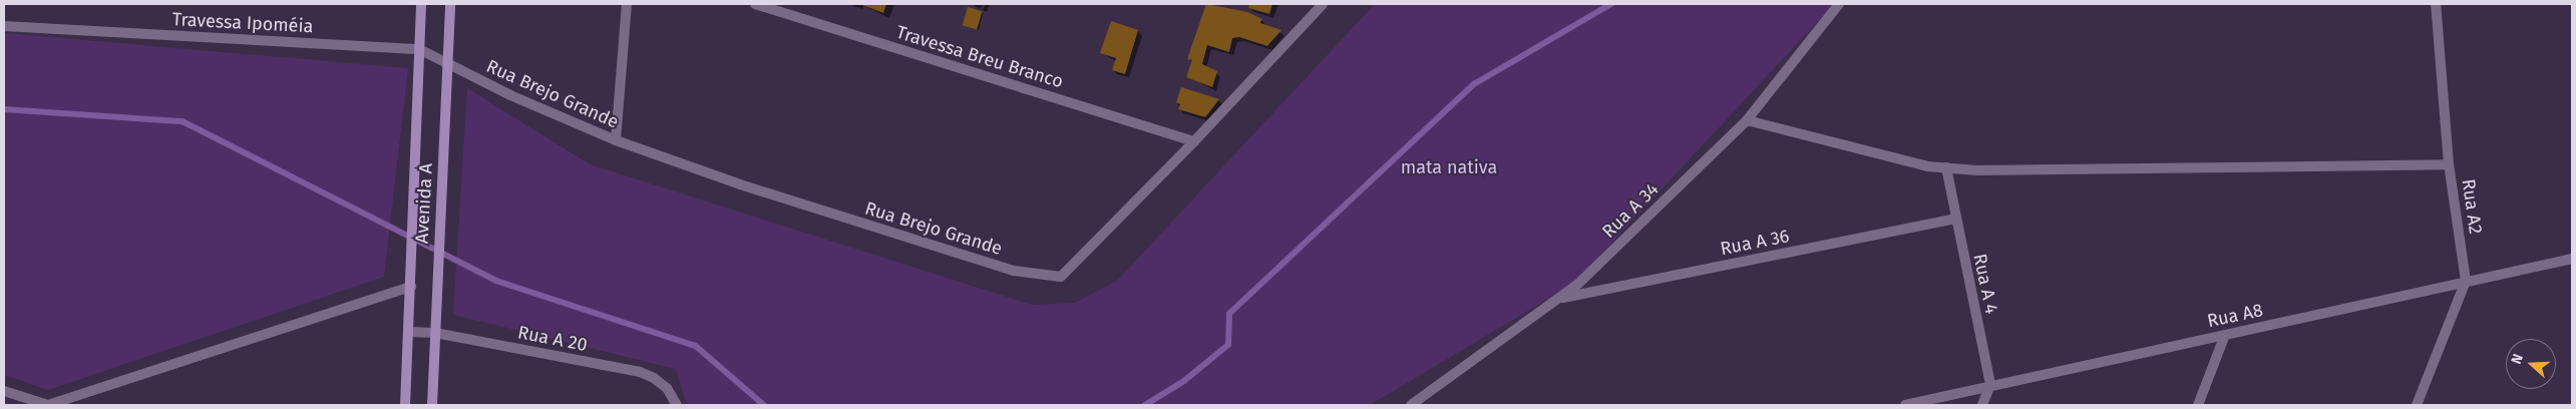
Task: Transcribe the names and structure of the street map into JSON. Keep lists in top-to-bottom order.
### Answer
{
  "streets": {
    "street": [
      "Travessa Ipoméia",
      "Travessa Breu Branco",
      "Rua Brejo Grande",
      "Avenida A",
      "Rua A2",
      "Rua A 34",
      "Rua A 36",
      "Rua A 4",
      "Rua A8",
      "Rua A 20"
    ]
  },
  "crossings": [
    ["Travessa Ipoméia", "Rua Brejo Grande"],
    ["Travessa Ipoméia", "Avenida A"],
    ["Travessa Breu Branco", "Rua Brejo Grande"],
    ["Rua Brejo Grande", "Avenida A"],
    ["Avenida A", "Rua A 20"],
    ["Rua A2", "Rua A8"],
    ["Rua A 34", "Rua A 36"],
    ["Rua A 36", "Rua A 4"],
    ["Rua A 4", "Rua A8"]
  ],
  "parks": ["mata nativa"],
  "north": "left"
}
